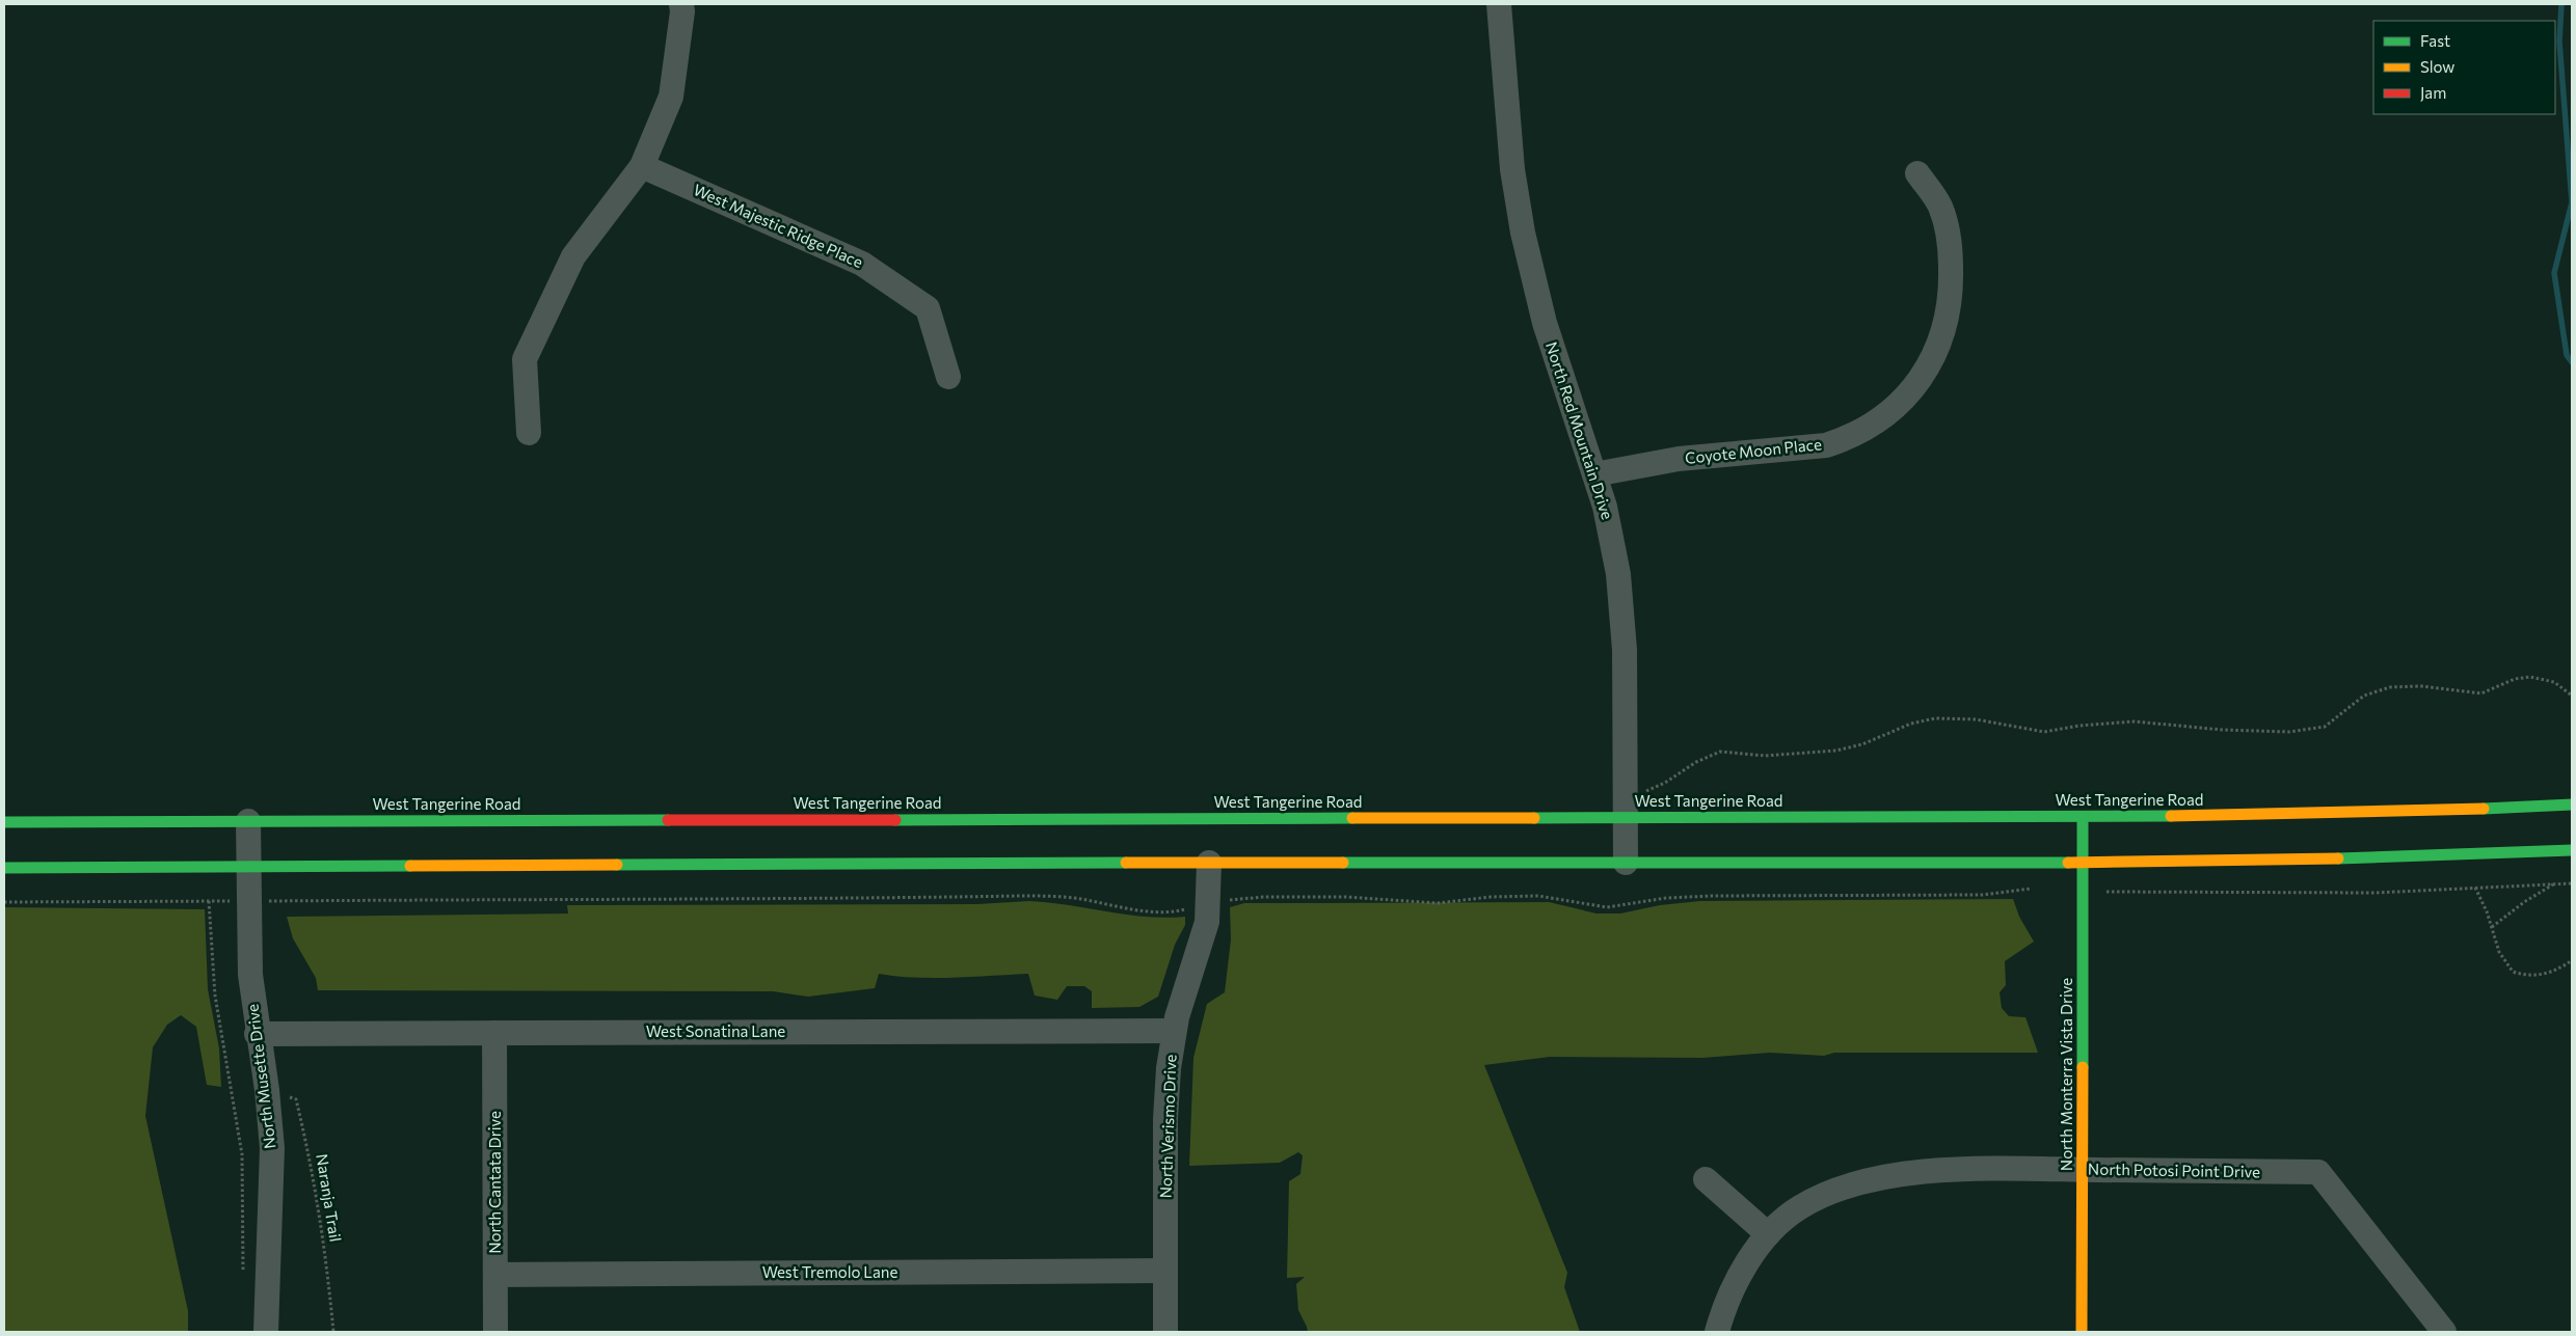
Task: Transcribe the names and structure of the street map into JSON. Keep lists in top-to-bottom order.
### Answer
{
  "streets": {
    "main road": ["West Tangerine Road", "North Monterra Vista Drive"],
    "street": [
      "West Majestic Ridge Place",
      "North Red Mountain Drive",
      "Coyote Moon Place",
      "West Sonatina Lane",
      "North Musette Drive",
      "North Verismo Drive",
      "North Potosi Point Drive",
      "North Cantata Drive",
      "West Tremolo Lane"
    ],
    "path": ["Naranja Trail"]
  },
  "crossings": [
    ["North Red Mountain Drive", "Coyote Moon Place"],
    ["North Red Mountain Drive", "West Tangerine Road"],
    ["West Tangerine Road", "North Monterra Vista Drive"],
    ["West Tangerine Road", "North Musette Drive"],
    ["West Sonatina Lane", "North Musette Drive"],
    ["West Sonatina Lane", "North Verismo Drive"],
    ["West Sonatina Lane", "North Cantata Drive"],
    ["North Monterra Vista Drive", "North Potosi Point Drive"],
    ["North Musette Drive", "Naranja Trail"],
    ["North Verismo Drive", "West Tremolo Lane"],
    ["North Cantata Drive", "West Tremolo Lane"]
  ],
  "legend": ["Fast", "Slow", "Jam"]
}
